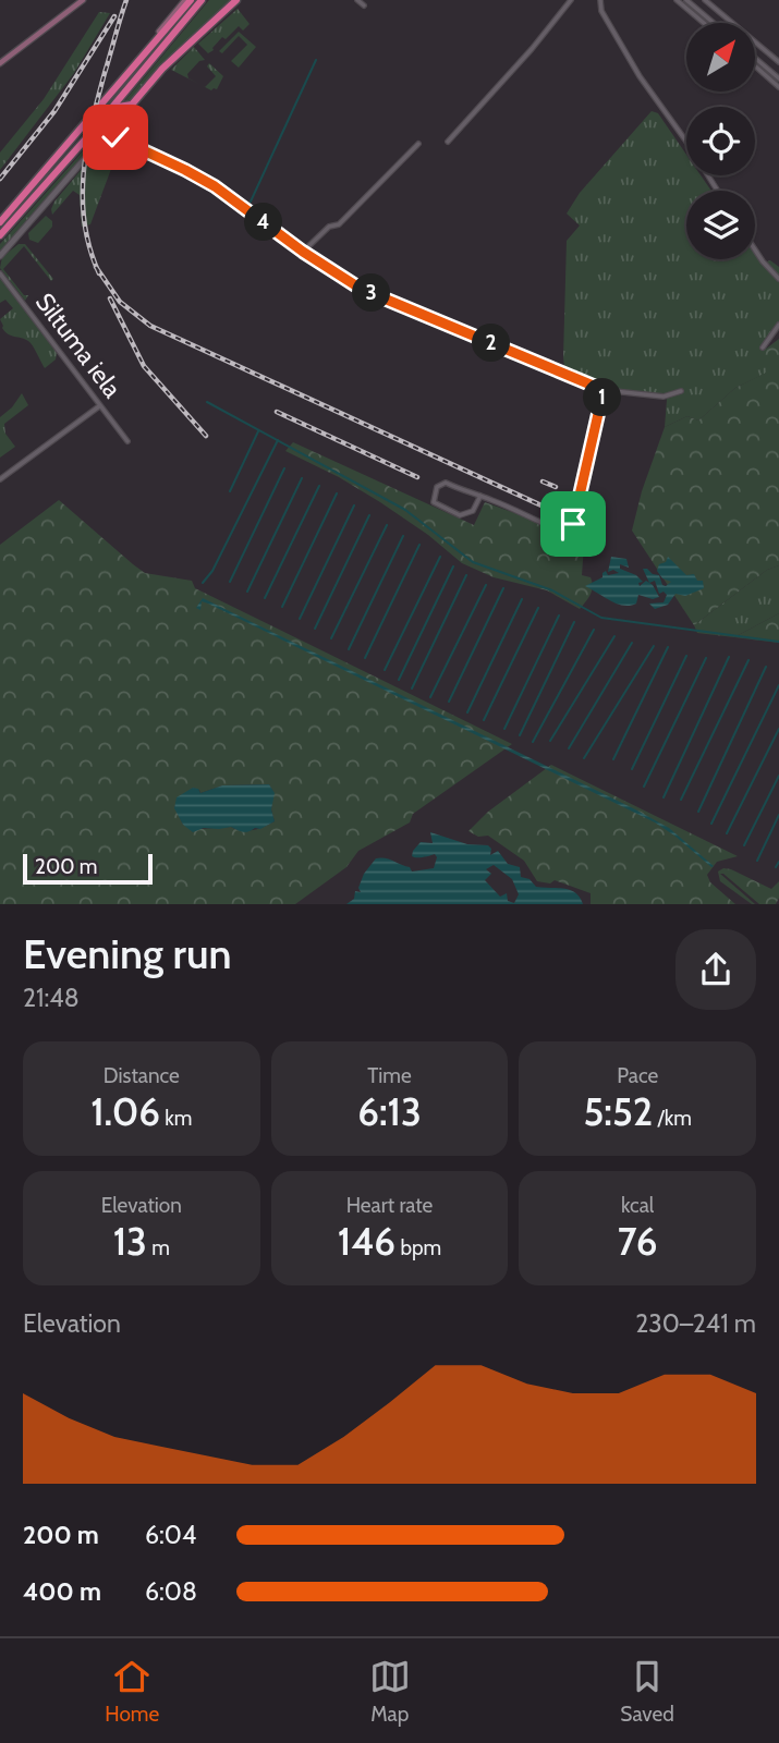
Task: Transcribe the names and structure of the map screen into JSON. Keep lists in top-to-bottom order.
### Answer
{
  "streets": {
    "street": ["Siltuma iela"]
  },
  "scale_bar": "200 m",
  "north": "top right",
  "page": {
    "pins": [
      "4",
      "3",
      "2",
      "1"
    ],
    "scale": "200 m",
    "heading": ["Evening run", "21:48"],
    "stats": [
      ["Distance", "1.06 km"],
      ["Time", "6:13"],
      ["Pace", "5:52 /km"],
      ["Elevation", "13 m"],
      ["Heart rate", "146 bpm"],
      ["kcal", "76"]
    ],
    "chart": ["Elevation", "230–241 m"],
    "list": [
      {
        "name": "200 m",
        "note": "6:04"
      },
      {
        "name": "400 m",
        "note": "6:08"
      }
    ],
    "tabs": ["Home", "Map", "Saved"]
  }
}
